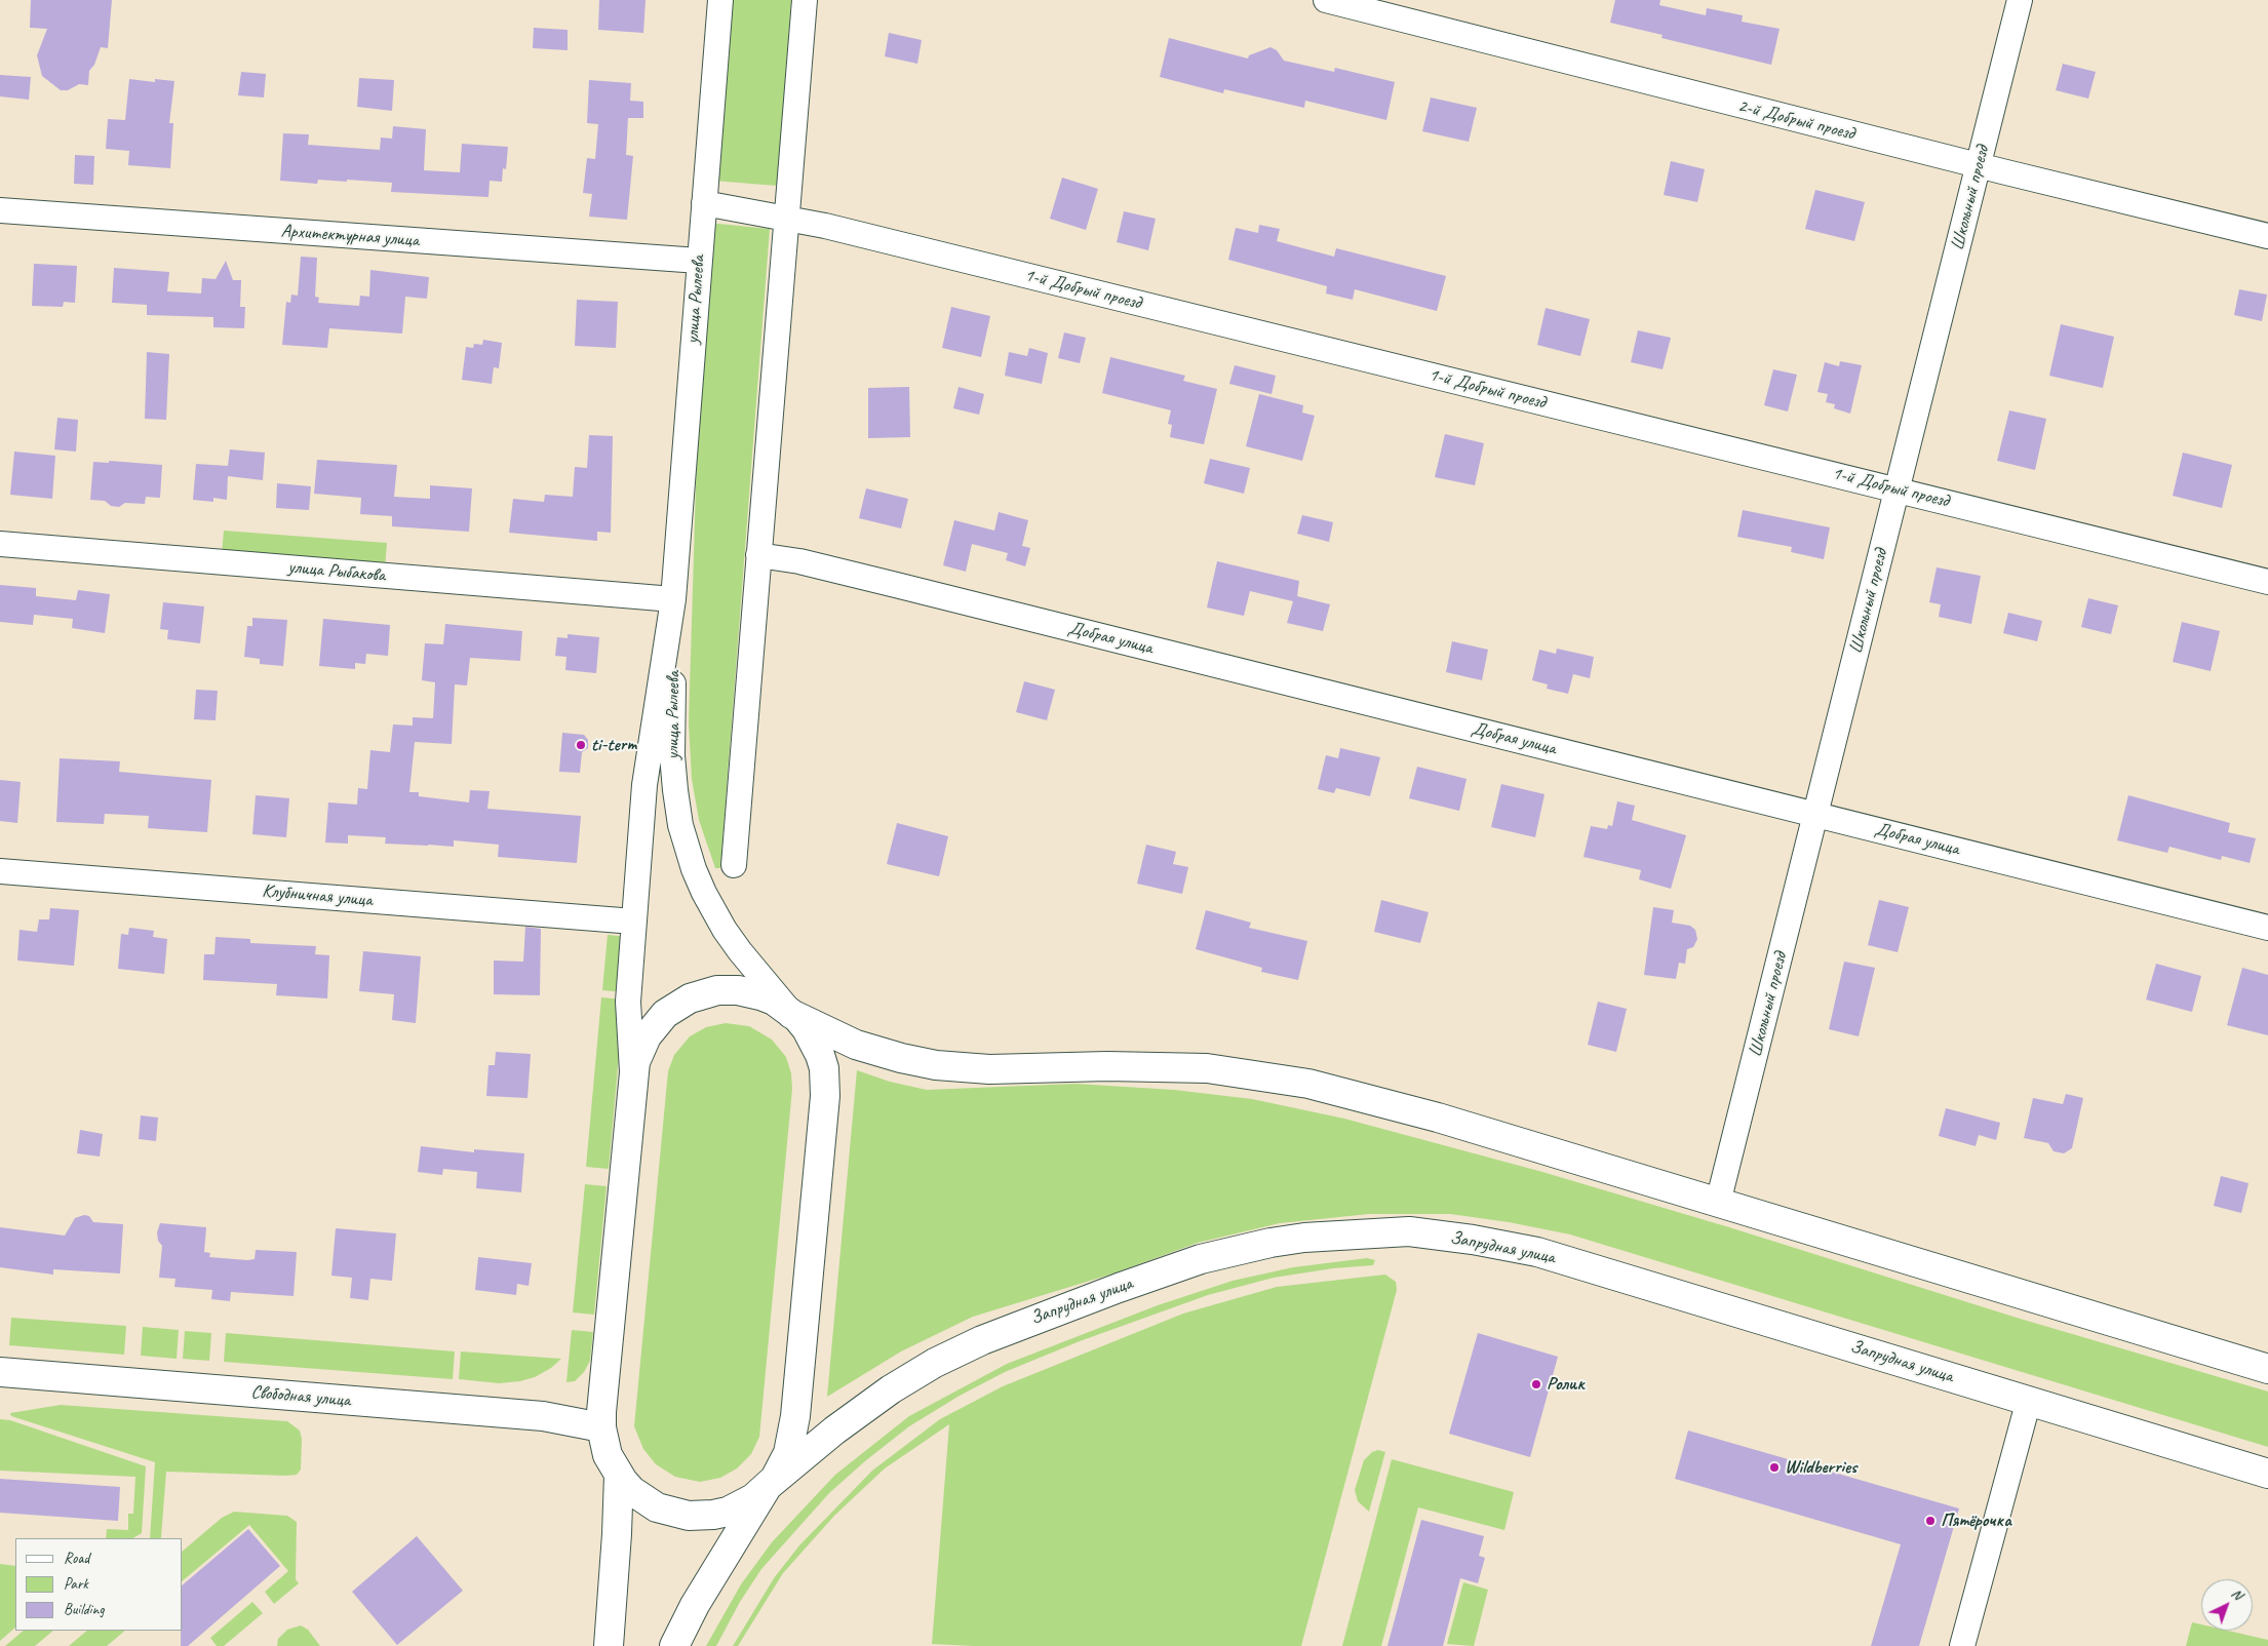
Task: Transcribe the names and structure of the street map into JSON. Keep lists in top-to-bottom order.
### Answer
{
  "streets": {
    "main road": ["Запрудная улица", "Свободная улица"],
    "street": [
      "2-й Добрый проезд",
      "Школьный проезд",
      "Архитектурная улица",
      "1-й Добрый проезд",
      "улица Рылеева",
      "улица Рыбакова",
      "Добрая улица",
      "Клубничная улица"
    ]
  },
  "crossings": [
    ["2-й Добрый проезд", "Школьный проезд"],
    ["Школьный проезд", "1-й Добрый проезд"],
    ["Школьный проезд", "Добрая улица"],
    ["Архитектурная улица", "улица Рылеева"],
    ["1-й Добрый проезд", "улица Рылеева"],
    ["улица Рылеева", "улица Рыбакова"],
    ["улица Рылеева", "Клубничная улица"]
  ],
  "places": [
    "ti-term",
    "Ролик",
    "Wildberries",
    "Пятёрочка"
  ],
  "legend": ["Road", "Park", "Building"],
  "north": "top right"
}
